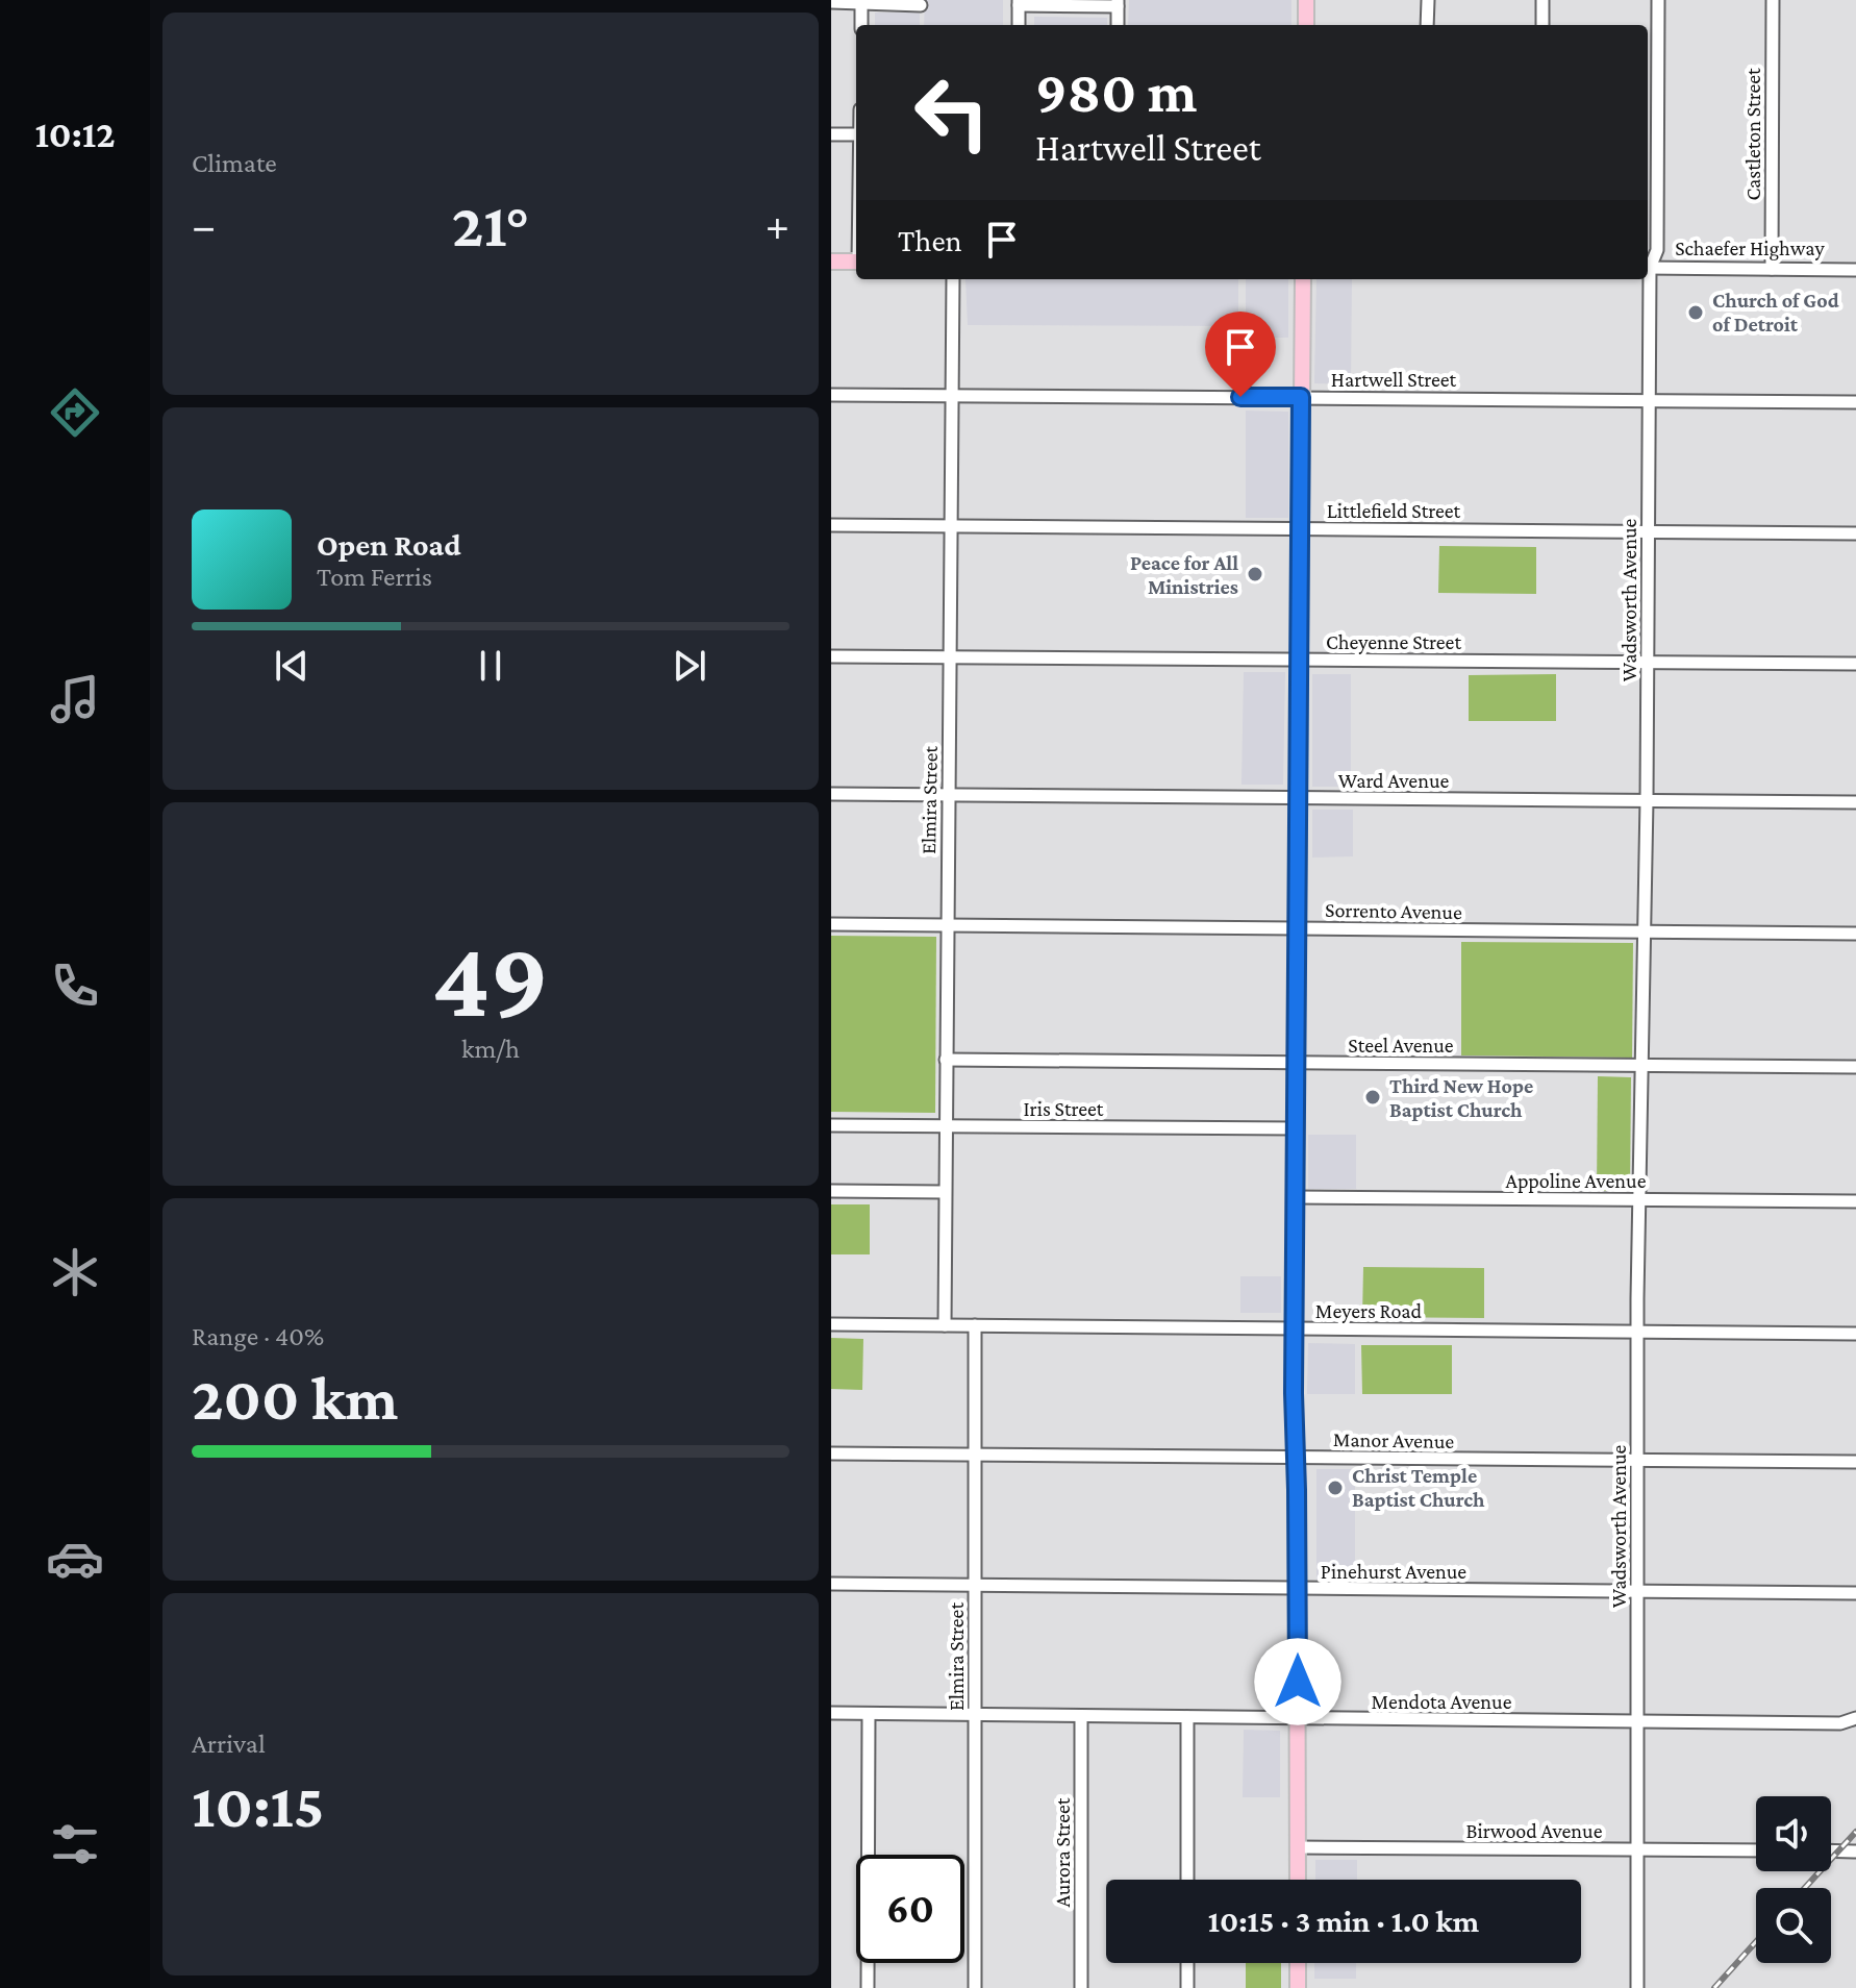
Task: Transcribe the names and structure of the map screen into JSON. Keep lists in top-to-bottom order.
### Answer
{
  "streets": {
    "street": [
      "Castleton Street",
      "Schaefer Highway",
      "Hartwell Street",
      "Littlefield Street",
      "Wadsworth Avenue",
      "Cheyenne Street",
      "Ward Avenue",
      "Elmira Street",
      "Sorrento Avenue",
      "Steel Avenue",
      "Iris Street",
      "Appoline Avenue",
      "Meyers Road",
      "Manor Avenue",
      "Pinehurst Avenue",
      "Mendota Avenue",
      "Birwood Avenue",
      "Aurora Street"
    ]
  },
  "crossings": [
    ["Castleton Street", "Schaefer Highway"],
    ["Hartwell Street", "Wadsworth Avenue"],
    ["Hartwell Street", "Elmira Street"],
    ["Littlefield Street", "Wadsworth Avenue"],
    ["Littlefield Street", "Elmira Street"],
    ["Wadsworth Avenue", "Cheyenne Street"],
    ["Wadsworth Avenue", "Ward Avenue"],
    ["Wadsworth Avenue", "Sorrento Avenue"],
    ["Wadsworth Avenue", "Steel Avenue"],
    ["Wadsworth Avenue", "Appoline Avenue"],
    ["Wadsworth Avenue", "Meyers Road"],
    ["Wadsworth Avenue", "Manor Avenue"],
    ["Wadsworth Avenue", "Pinehurst Avenue"],
    ["Wadsworth Avenue", "Mendota Avenue"],
    ["Wadsworth Avenue", "Birwood Avenue"],
    ["Cheyenne Street", "Elmira Street"],
    ["Ward Avenue", "Elmira Street"],
    ["Elmira Street", "Sorrento Avenue"],
    ["Elmira Street", "Steel Avenue"],
    ["Elmira Street", "Iris Street"],
    ["Elmira Street", "Meyers Road"],
    ["Elmira Street", "Manor Avenue"],
    ["Elmira Street", "Pinehurst Avenue"],
    ["Elmira Street", "Mendota Avenue"],
    ["Mendota Avenue", "Aurora Street"]
  ],
  "places": [
    "Church of God of Detroit",
    "Peace for All Ministries",
    "Third New Hope Baptist Church",
    "Christ Temple Baptist Church"
  ],
  "page": {
    "tabs": "10:12",
    "tile": [
      "Climate",
      ["49", "km/h"],
      ["Range · 40%", "200 km"],
      ["Arrival", "10:15"]
    ],
    "turn": ["980 m", "Hartwell Street"],
    "heat": ["−", "21°", "+"],
    "then": "Then",
    "song": ["Open Road", "Tom Ferris"],
    "limit": "60",
    "trip": "10:15 · 3 min · 1.0 km"
  }
}
